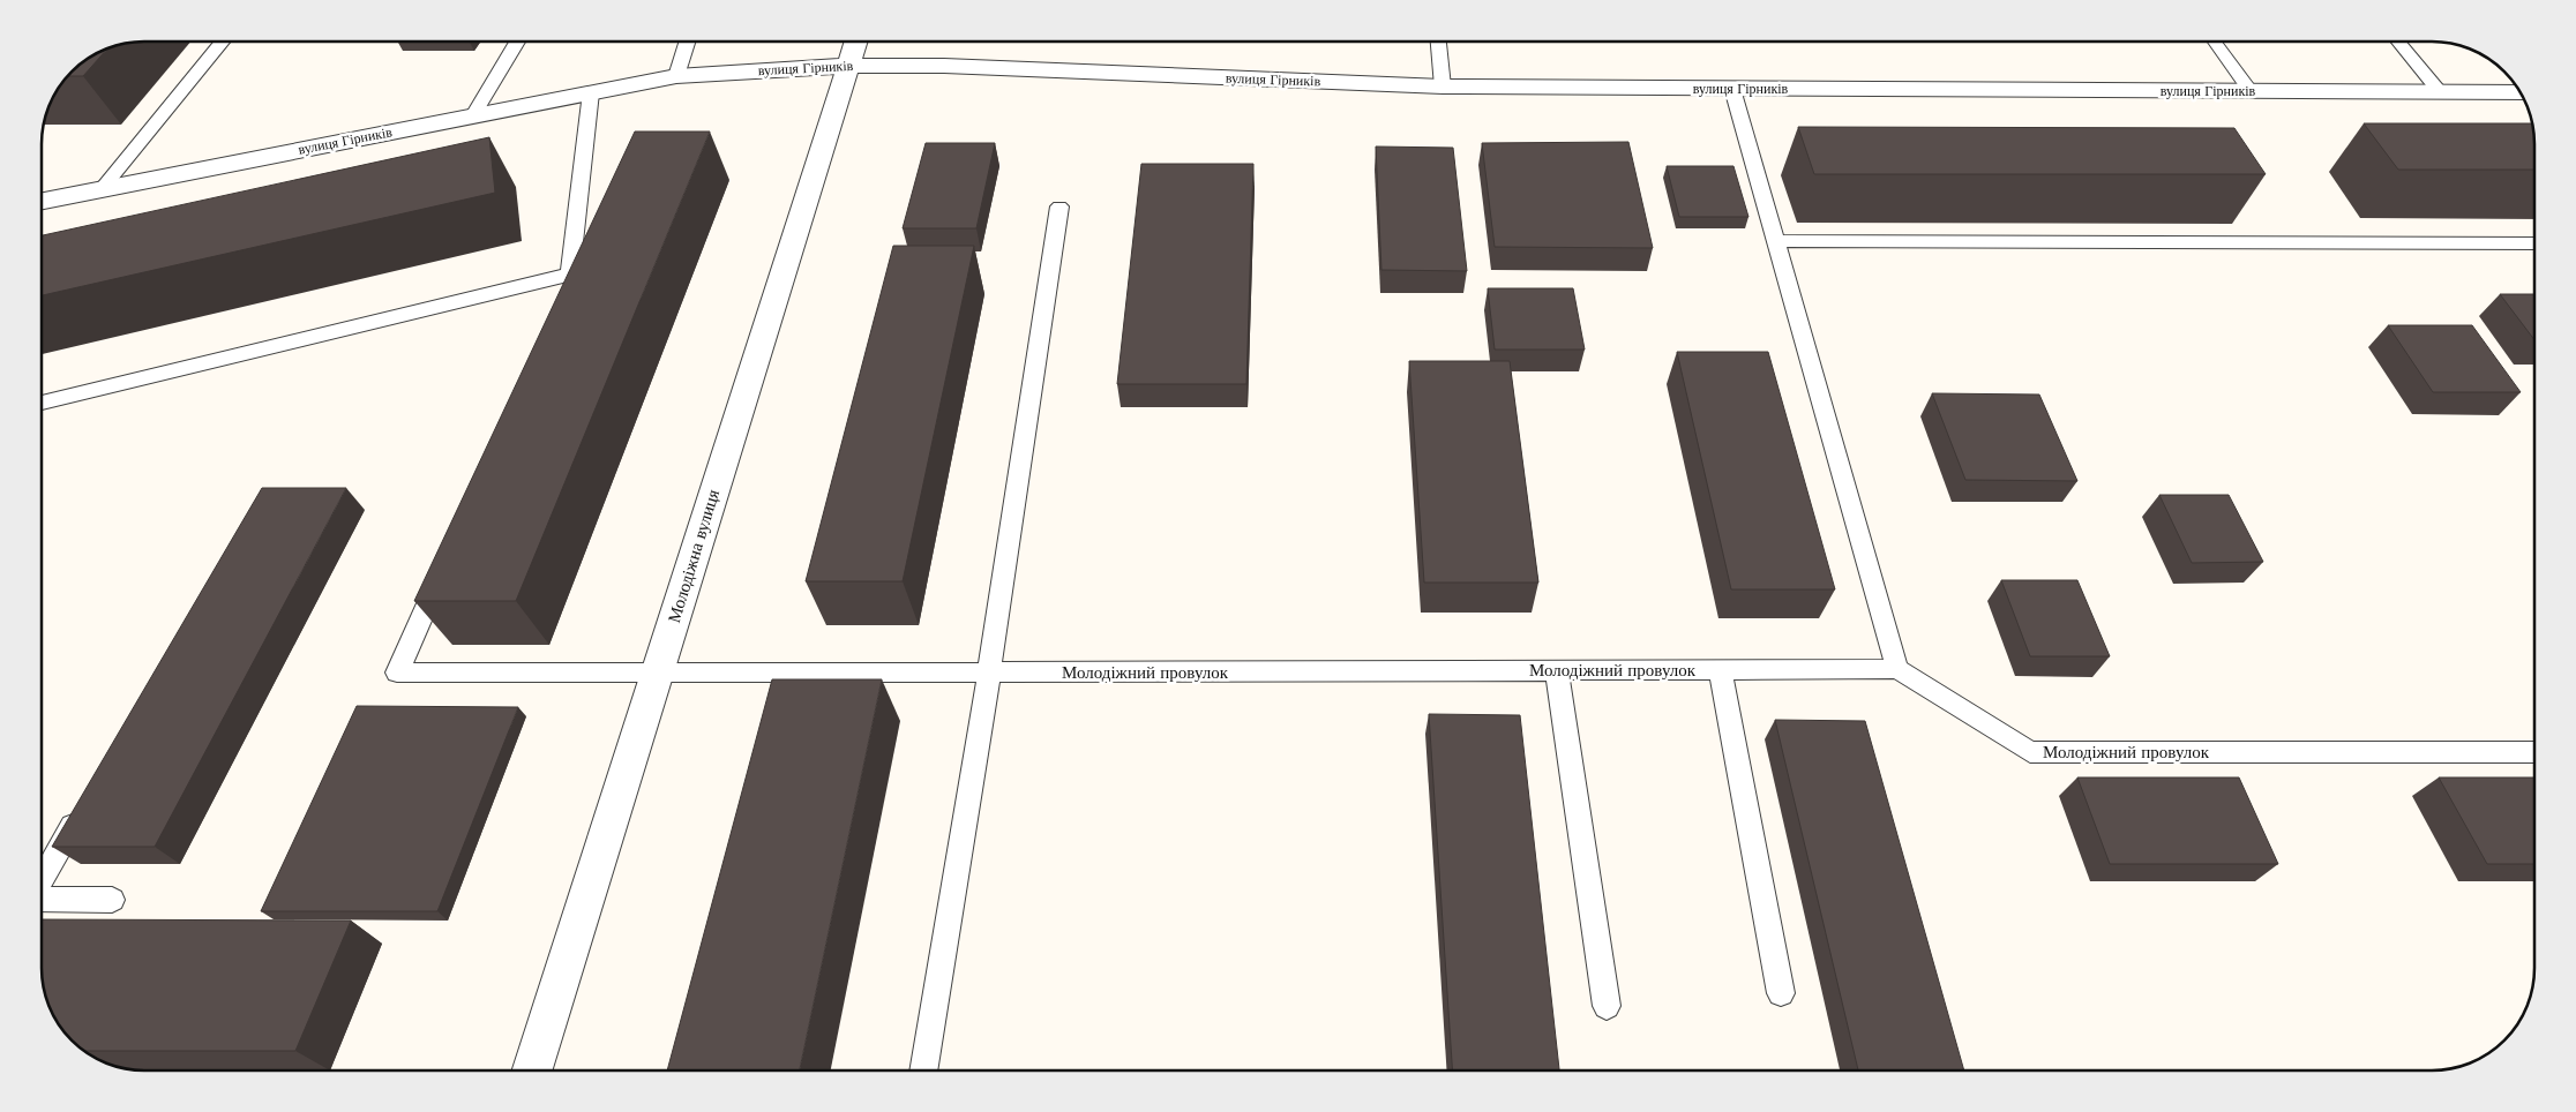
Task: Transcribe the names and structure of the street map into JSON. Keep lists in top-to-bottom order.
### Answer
{
  "streets": {
    "street": ["вулиця Гірників", "Молодіжна вулиця"],
    "lane": ["Молодіжний провулок"]
  },
  "crossings": [
    ["вулиця Гірників", "Молодіжна вулиця"],
    ["Молодіжна вулиця", "Молодіжний провулок"]
  ]
}
